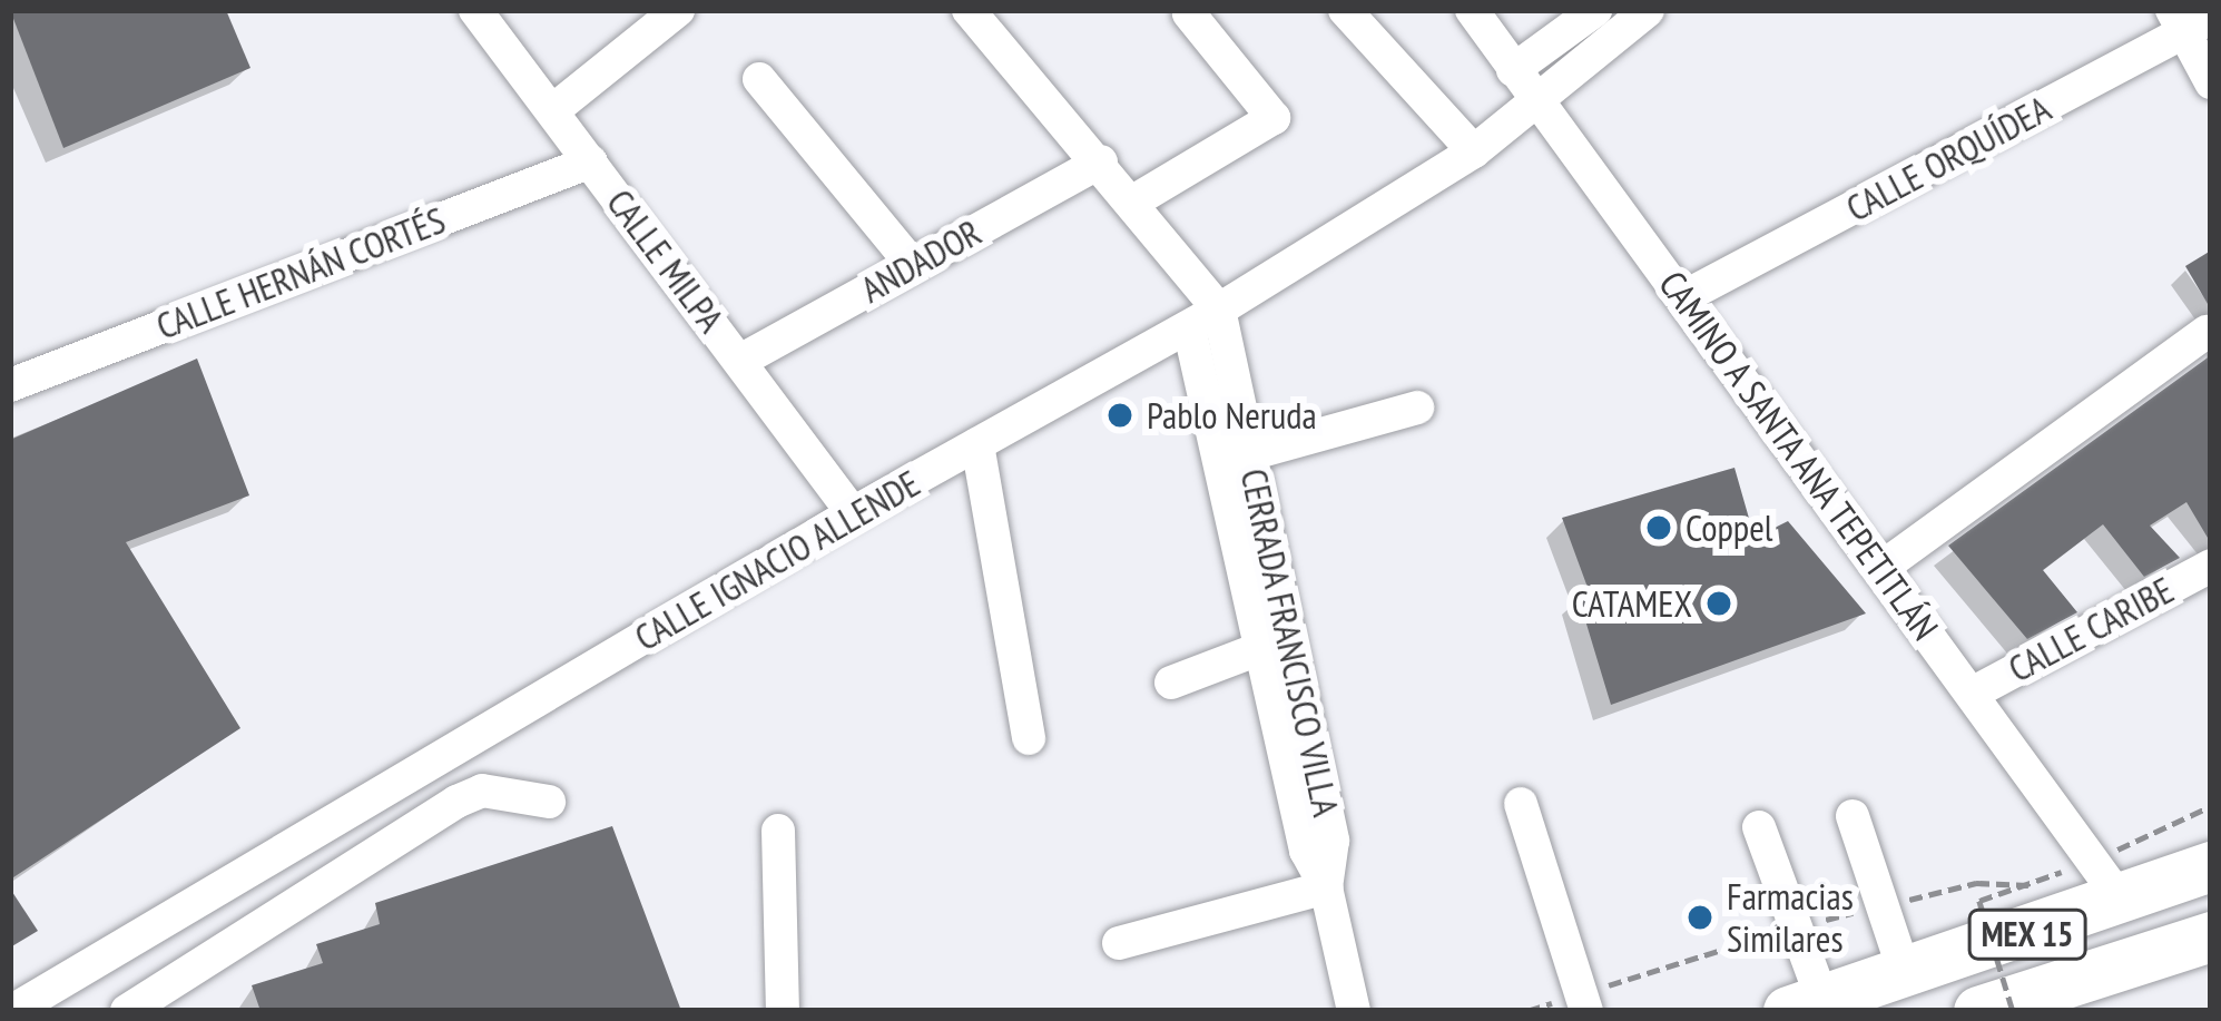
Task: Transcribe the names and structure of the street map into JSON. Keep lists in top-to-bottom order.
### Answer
{
  "streets": {
    "highway": ["MEX 15"],
    "street": [
      "CALLE ORQUÍDEA",
      "CALLE MILPA",
      "ANDADOR",
      "CALLE HERNÁN CORTÉS",
      "CAMINO A SANTA ANA TEPETITLÁN",
      "CALLE IGNACIO ALLENDE",
      "CALLE CARIBE",
      "CERRADA FRANCISCO VILLA"
    ]
  },
  "crossings": [
    ["CALLE ORQUÍDEA", "CAMINO A SANTA ANA TEPETITLÁN"],
    ["CALLE MILPA", "ANDADOR"],
    ["CALLE MILPA", "CALLE HERNÁN CORTÉS"],
    ["CALLE MILPA", "CALLE IGNACIO ALLENDE"],
    ["ANDADOR", "CERRADA FRANCISCO VILLA"],
    ["CAMINO A SANTA ANA TEPETITLÁN", "CALLE IGNACIO ALLENDE"],
    ["CAMINO A SANTA ANA TEPETITLÁN", "CALLE CARIBE"],
    ["CAMINO A SANTA ANA TEPETITLÁN", "MEX 15"],
    ["CALLE IGNACIO ALLENDE", "CERRADA FRANCISCO VILLA"]
  ],
  "places": [
    "Pablo Neruda",
    "Coppel",
    "CATAMEX",
    "Farmacias Similares"
  ]
}
